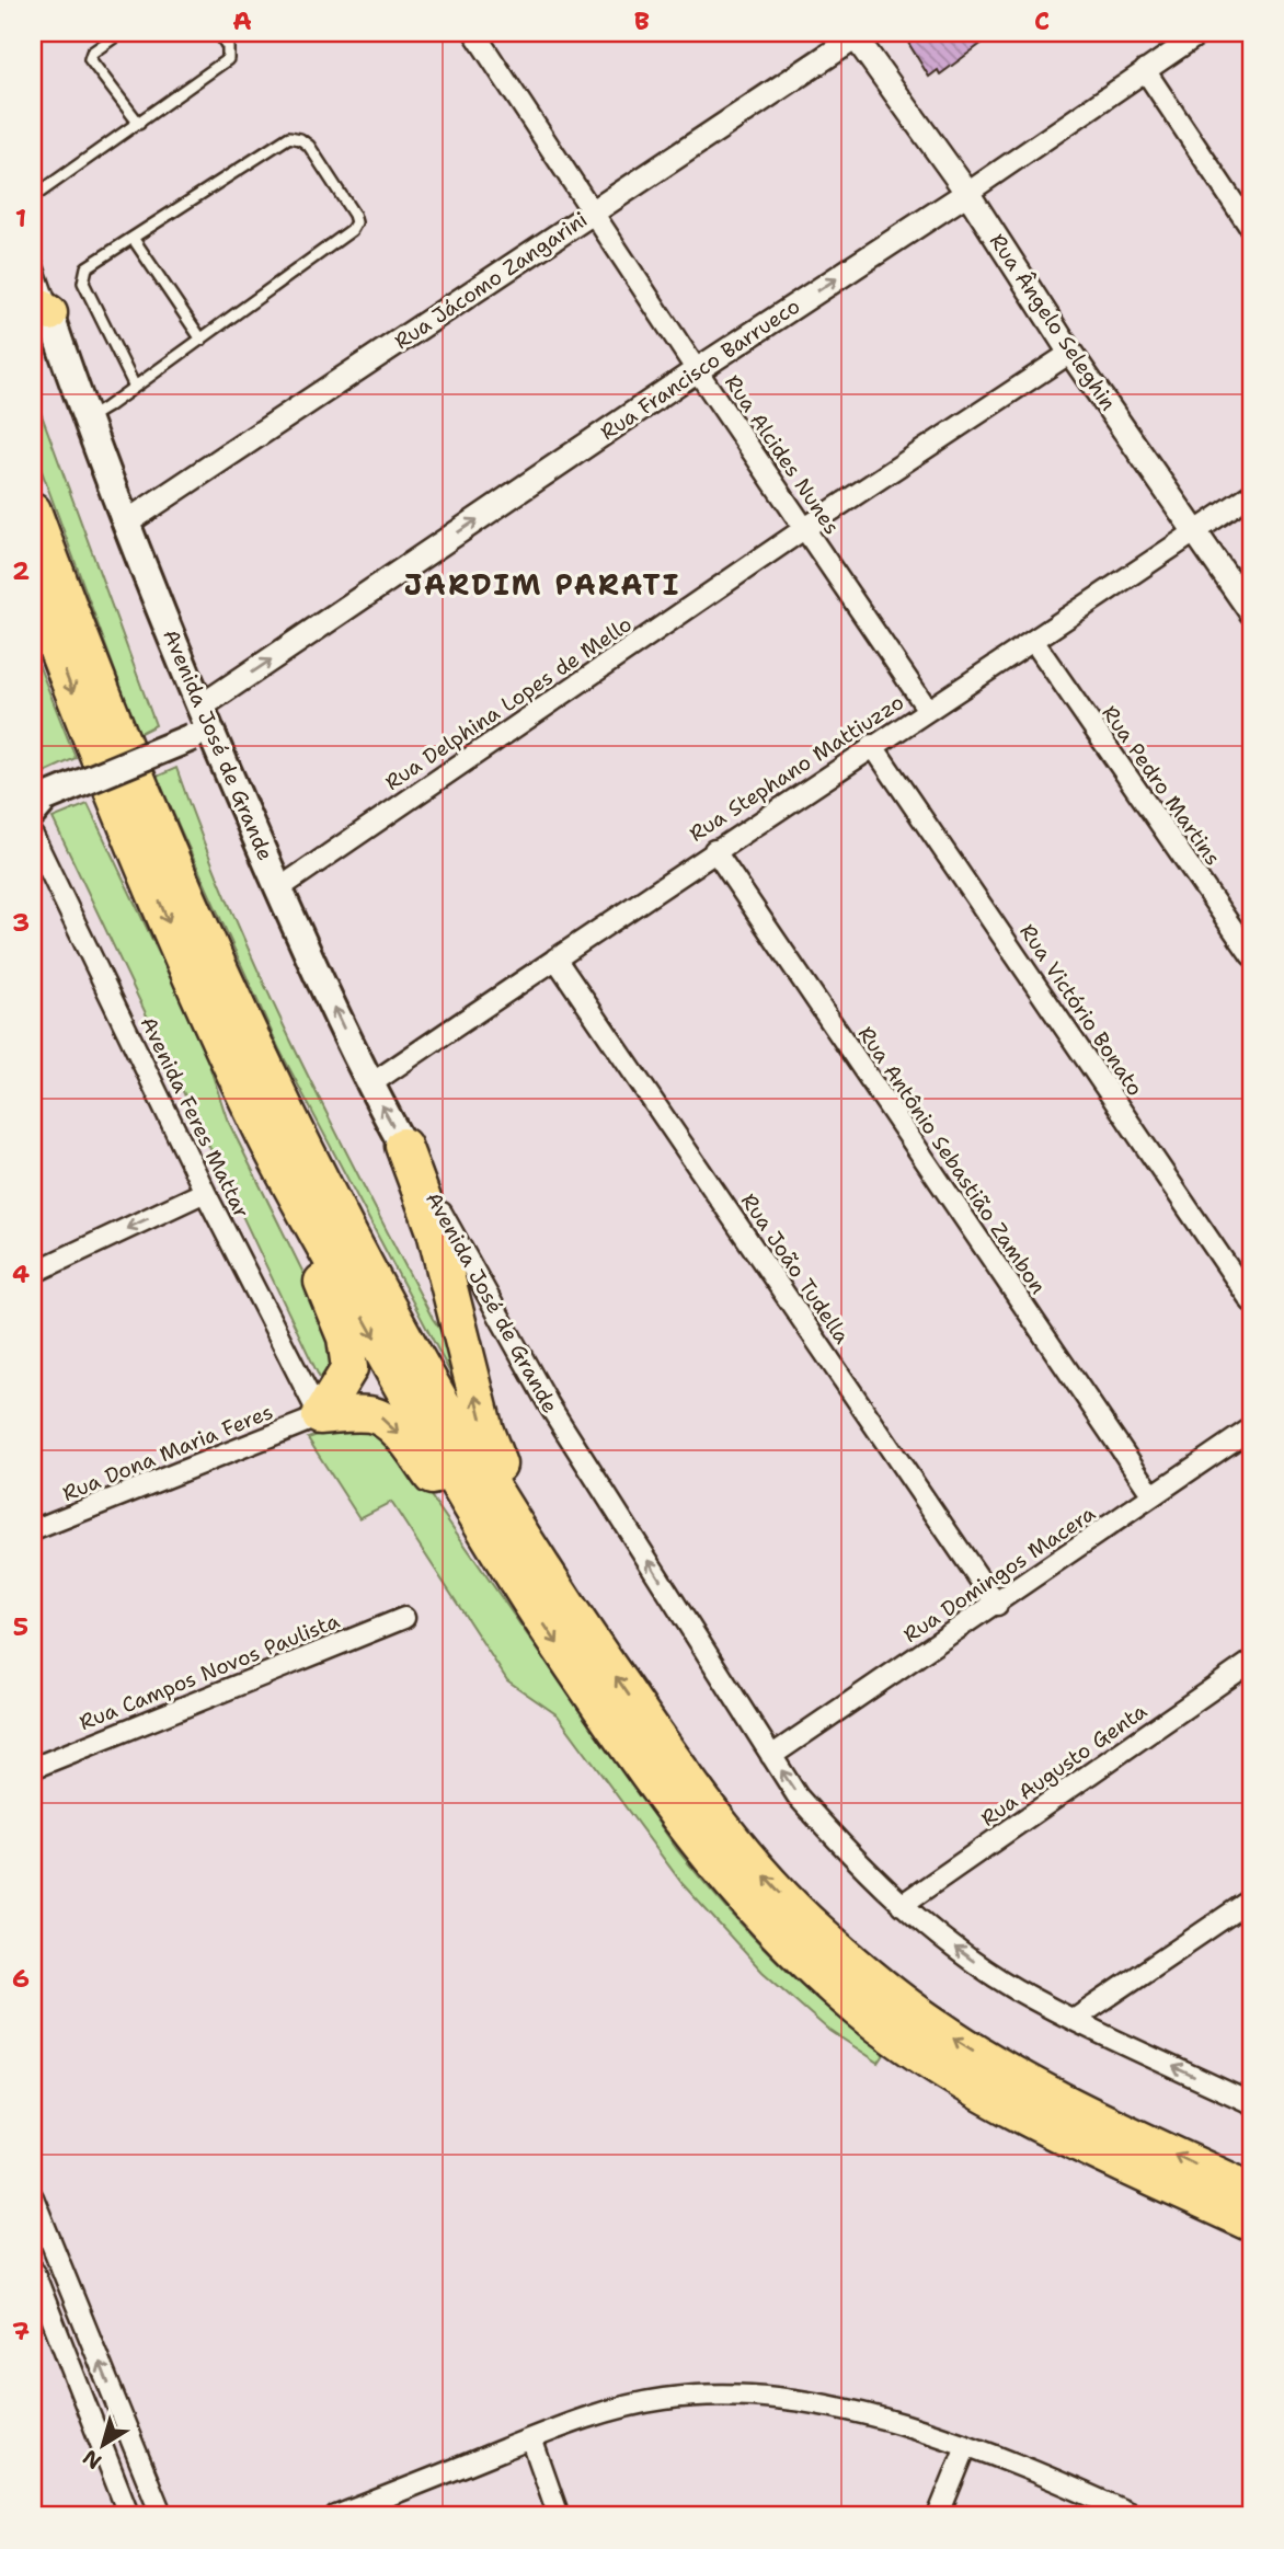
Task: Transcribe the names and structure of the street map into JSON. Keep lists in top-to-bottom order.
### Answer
{
  "streets": {
    "main road": ["Avenida José de Grande"],
    "street": [
      "Rua Jácomo Zangarini",
      "Rua Ângelo Seleghin",
      "Rua Francisco Barrueco",
      "Rua Alcides Nunes",
      "Rua Delphina Lopes de Mello",
      "Rua Stephano Mattiuzzo",
      "Rua Pedro Martins",
      "Rua Victório Bonato",
      "Avenida Feres Mattar",
      "Rua Antônio Sebastião Zambon",
      "Rua João Tudella",
      "Rua Dona Maria Feres",
      "Rua Domingos Macera",
      "Rua Campos Novos Paulista",
      "Rua Augusto Genta"
    ]
  },
  "crossings": [
    ["Rua Jácomo Zangarini", "Rua Ângelo Seleghin"],
    ["Rua Jácomo Zangarini", "Rua Alcides Nunes"],
    ["Rua Jácomo Zangarini", "Avenida José de Grande"],
    ["Rua Ângelo Seleghin", "Rua Francisco Barrueco"],
    ["Rua Ângelo Seleghin", "Rua Delphina Lopes de Mello"],
    ["Rua Ângelo Seleghin", "Rua Stephano Mattiuzzo"],
    ["Rua Francisco Barrueco", "Rua Alcides Nunes"],
    ["Rua Francisco Barrueco", "Avenida José de Grande"],
    ["Rua Alcides Nunes", "Rua Delphina Lopes de Mello"],
    ["Rua Alcides Nunes", "Rua Stephano Mattiuzzo"],
    ["Rua Delphina Lopes de Mello", "Avenida José de Grande"],
    ["Avenida José de Grande", "Rua Stephano Mattiuzzo"],
    ["Avenida José de Grande", "Rua Domingos Macera"],
    ["Avenida José de Grande", "Rua Augusto Genta"],
    ["Rua Stephano Mattiuzzo", "Rua Pedro Martins"],
    ["Rua Stephano Mattiuzzo", "Rua Victório Bonato"],
    ["Rua Stephano Mattiuzzo", "Rua Antônio Sebastião Zambon"],
    ["Rua Stephano Mattiuzzo", "Rua João Tudella"],
    ["Avenida Feres Mattar", "Rua Dona Maria Feres"],
    ["Rua Antônio Sebastião Zambon", "Rua Domingos Macera"],
    ["Rua João Tudella", "Rua Domingos Macera"]
  ],
  "one_way": ["Rua Francisco Barrueco", "Avenida José de Grande"],
  "districts": ["JARDIM PARATI"],
  "north": "bottom left",
  "grid": {
    "columns": ["A", "B", "C"],
    "rows": [
      "1",
      "2",
      "3",
      "4",
      "5",
      "6",
      "7"
    ]
  }
}
